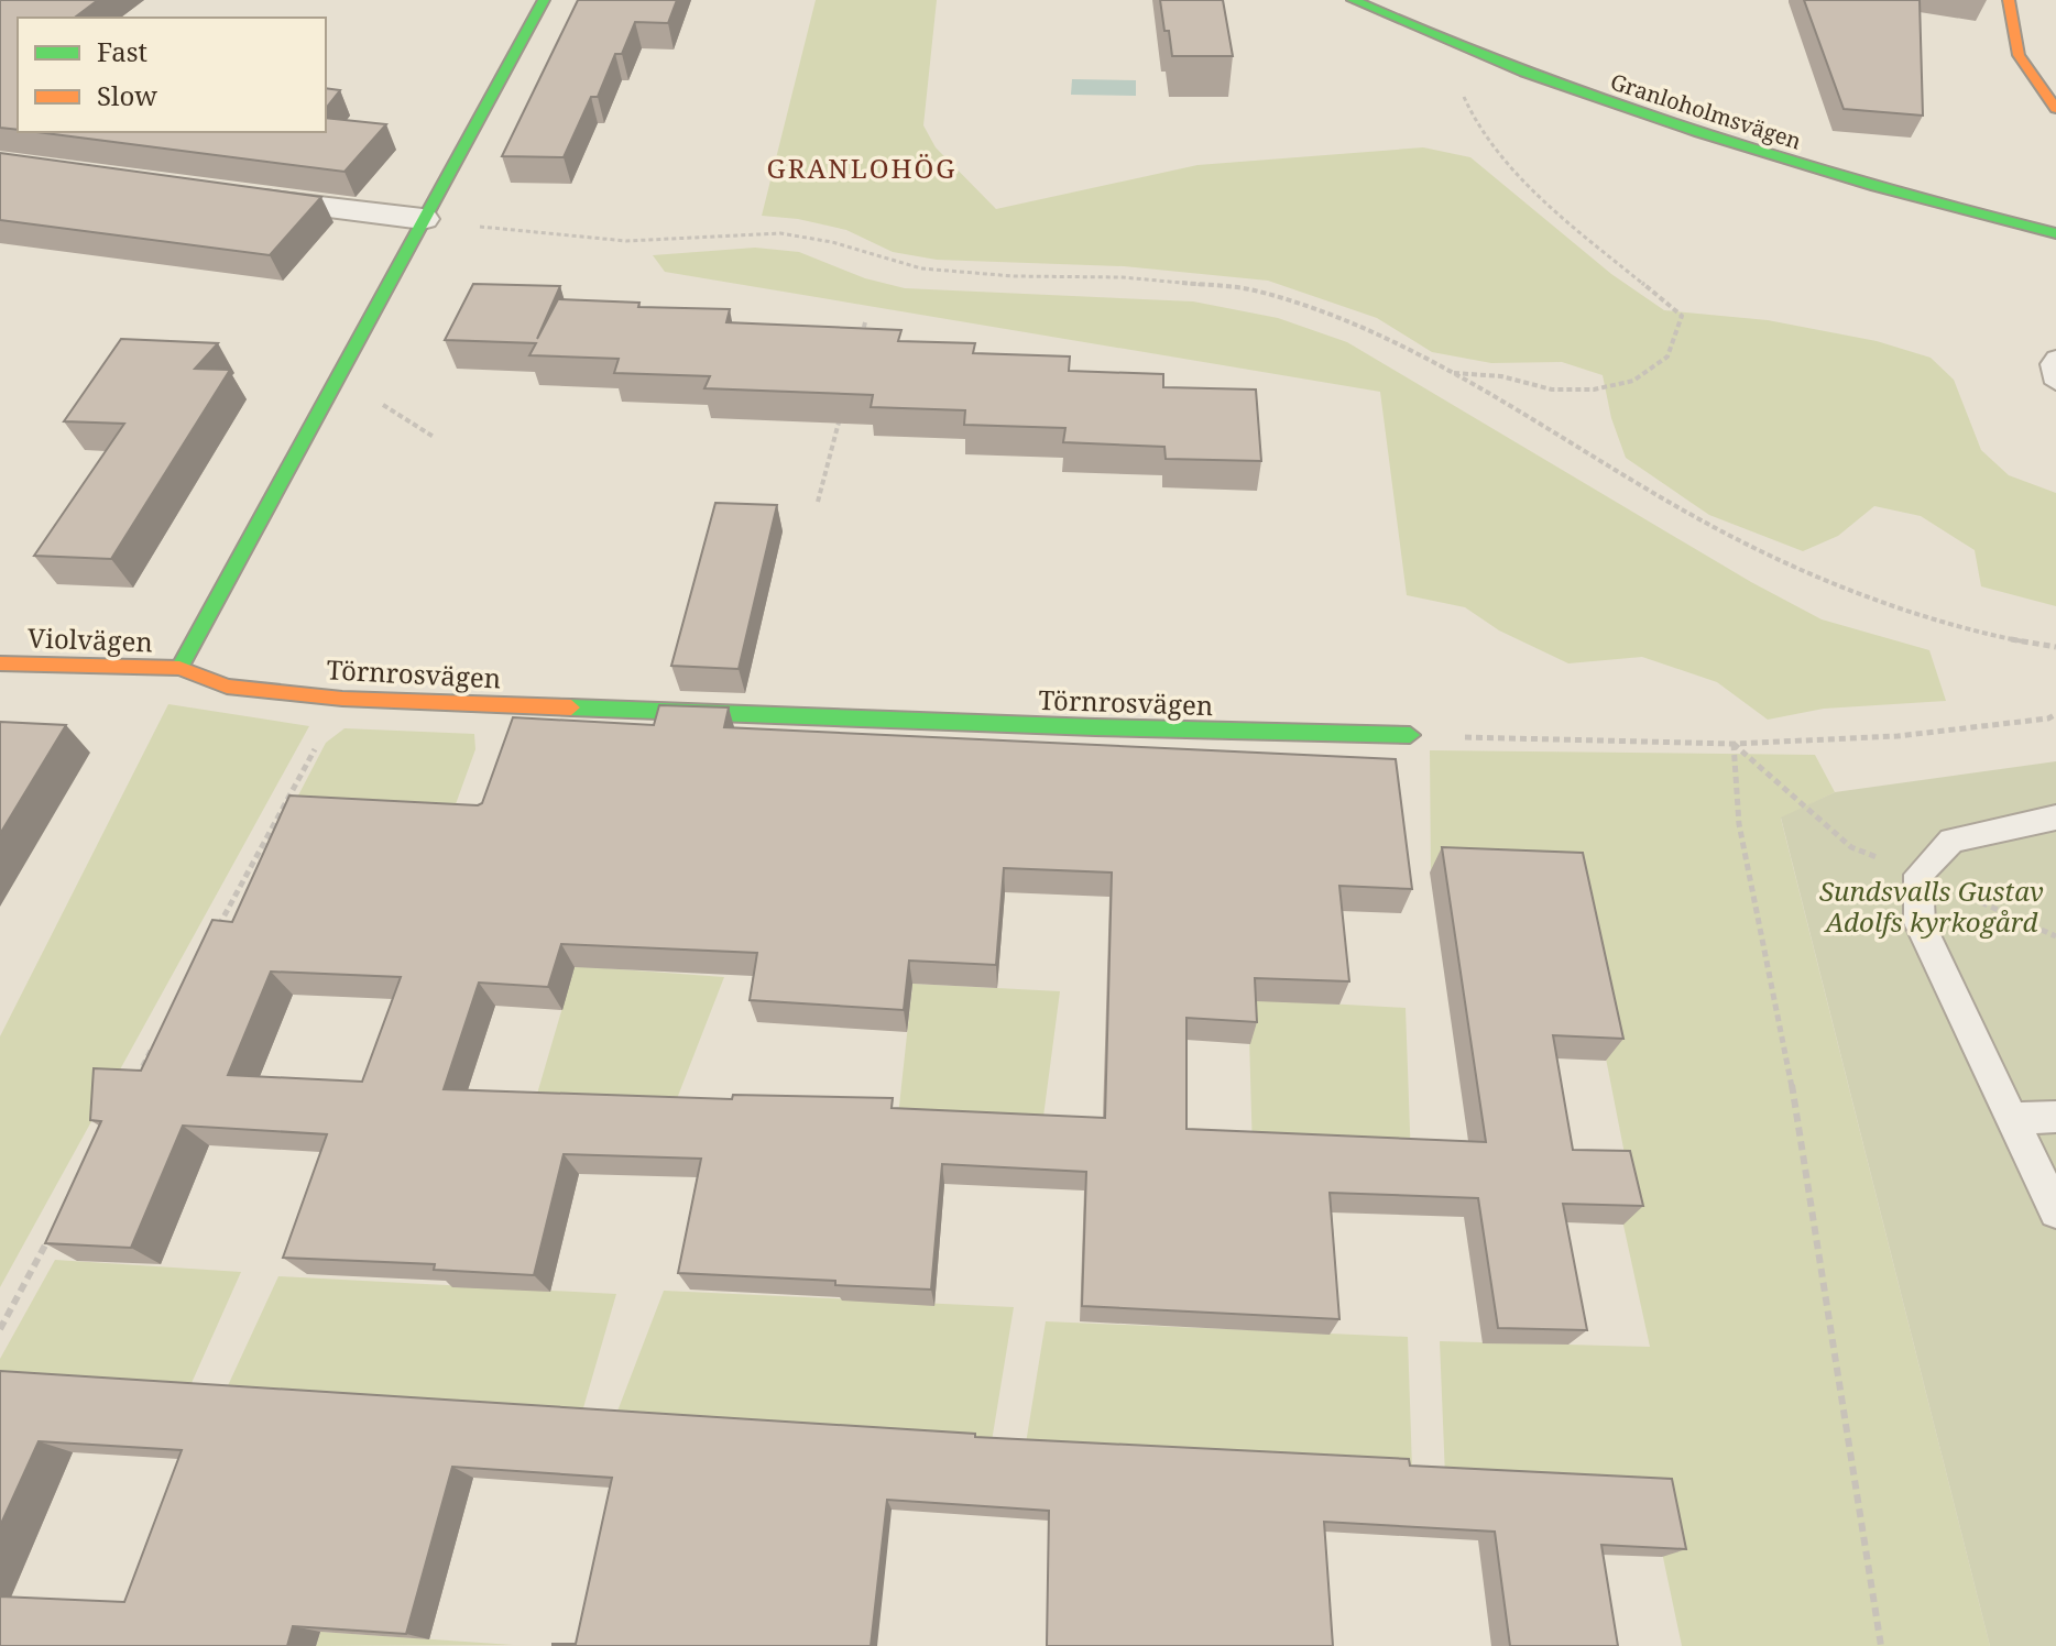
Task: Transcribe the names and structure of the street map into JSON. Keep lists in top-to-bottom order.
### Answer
{
  "streets": {
    "street": ["Granloholmsvägen", "Violvägen", "Törnrosvägen"]
  },
  "crossings": [
    ["Violvägen", "Törnrosvägen"]
  ],
  "districts": ["GRANLOHÖG"],
  "parks": ["Sundsvalls Gustav Adolfs kyrkogård"],
  "legend": ["Fast", "Slow"]
}
